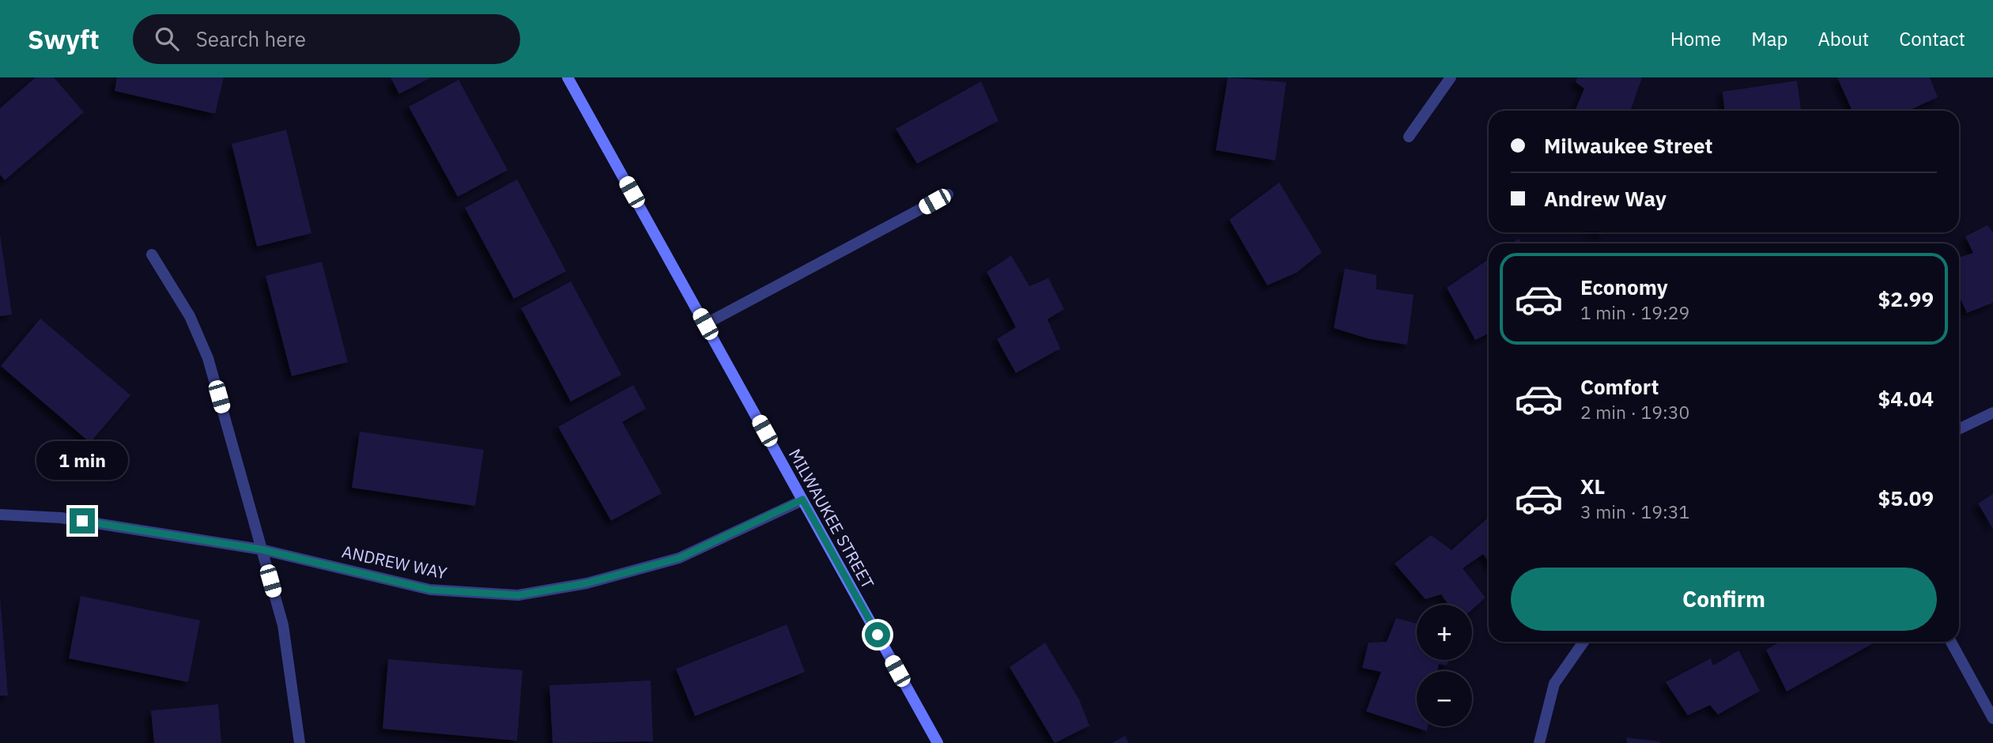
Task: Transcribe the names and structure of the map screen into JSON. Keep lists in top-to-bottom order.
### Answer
{
  "streets": {
    "street": ["MILWAUKEE STREET", "ANDREW WAY"]
  },
  "crossings": [
    ["MILWAUKEE STREET", "ANDREW WAY"]
  ],
  "page": {
    "header": "Swyft",
    "search": "Search here",
    "nav": [
      "Home",
      "Map",
      "About",
      "Contact"
    ],
    "banner": ["Milwaukee Street", "Andrew Way"],
    "list": [
      {
        "name": "Economy",
        "note": "1 min · 19:29",
        "value": "$2.99"
      },
      {
        "name": "Comfort",
        "note": "2 min · 19:30",
        "value": "$4.04"
      },
      {
        "name": "XL",
        "note": "3 min · 19:31",
        "value": "$5.09"
      }
    ],
    "bubble": "1 min",
    "buttons": "Confirm",
    "map_buttons": ["+", "−"]
  }
}
